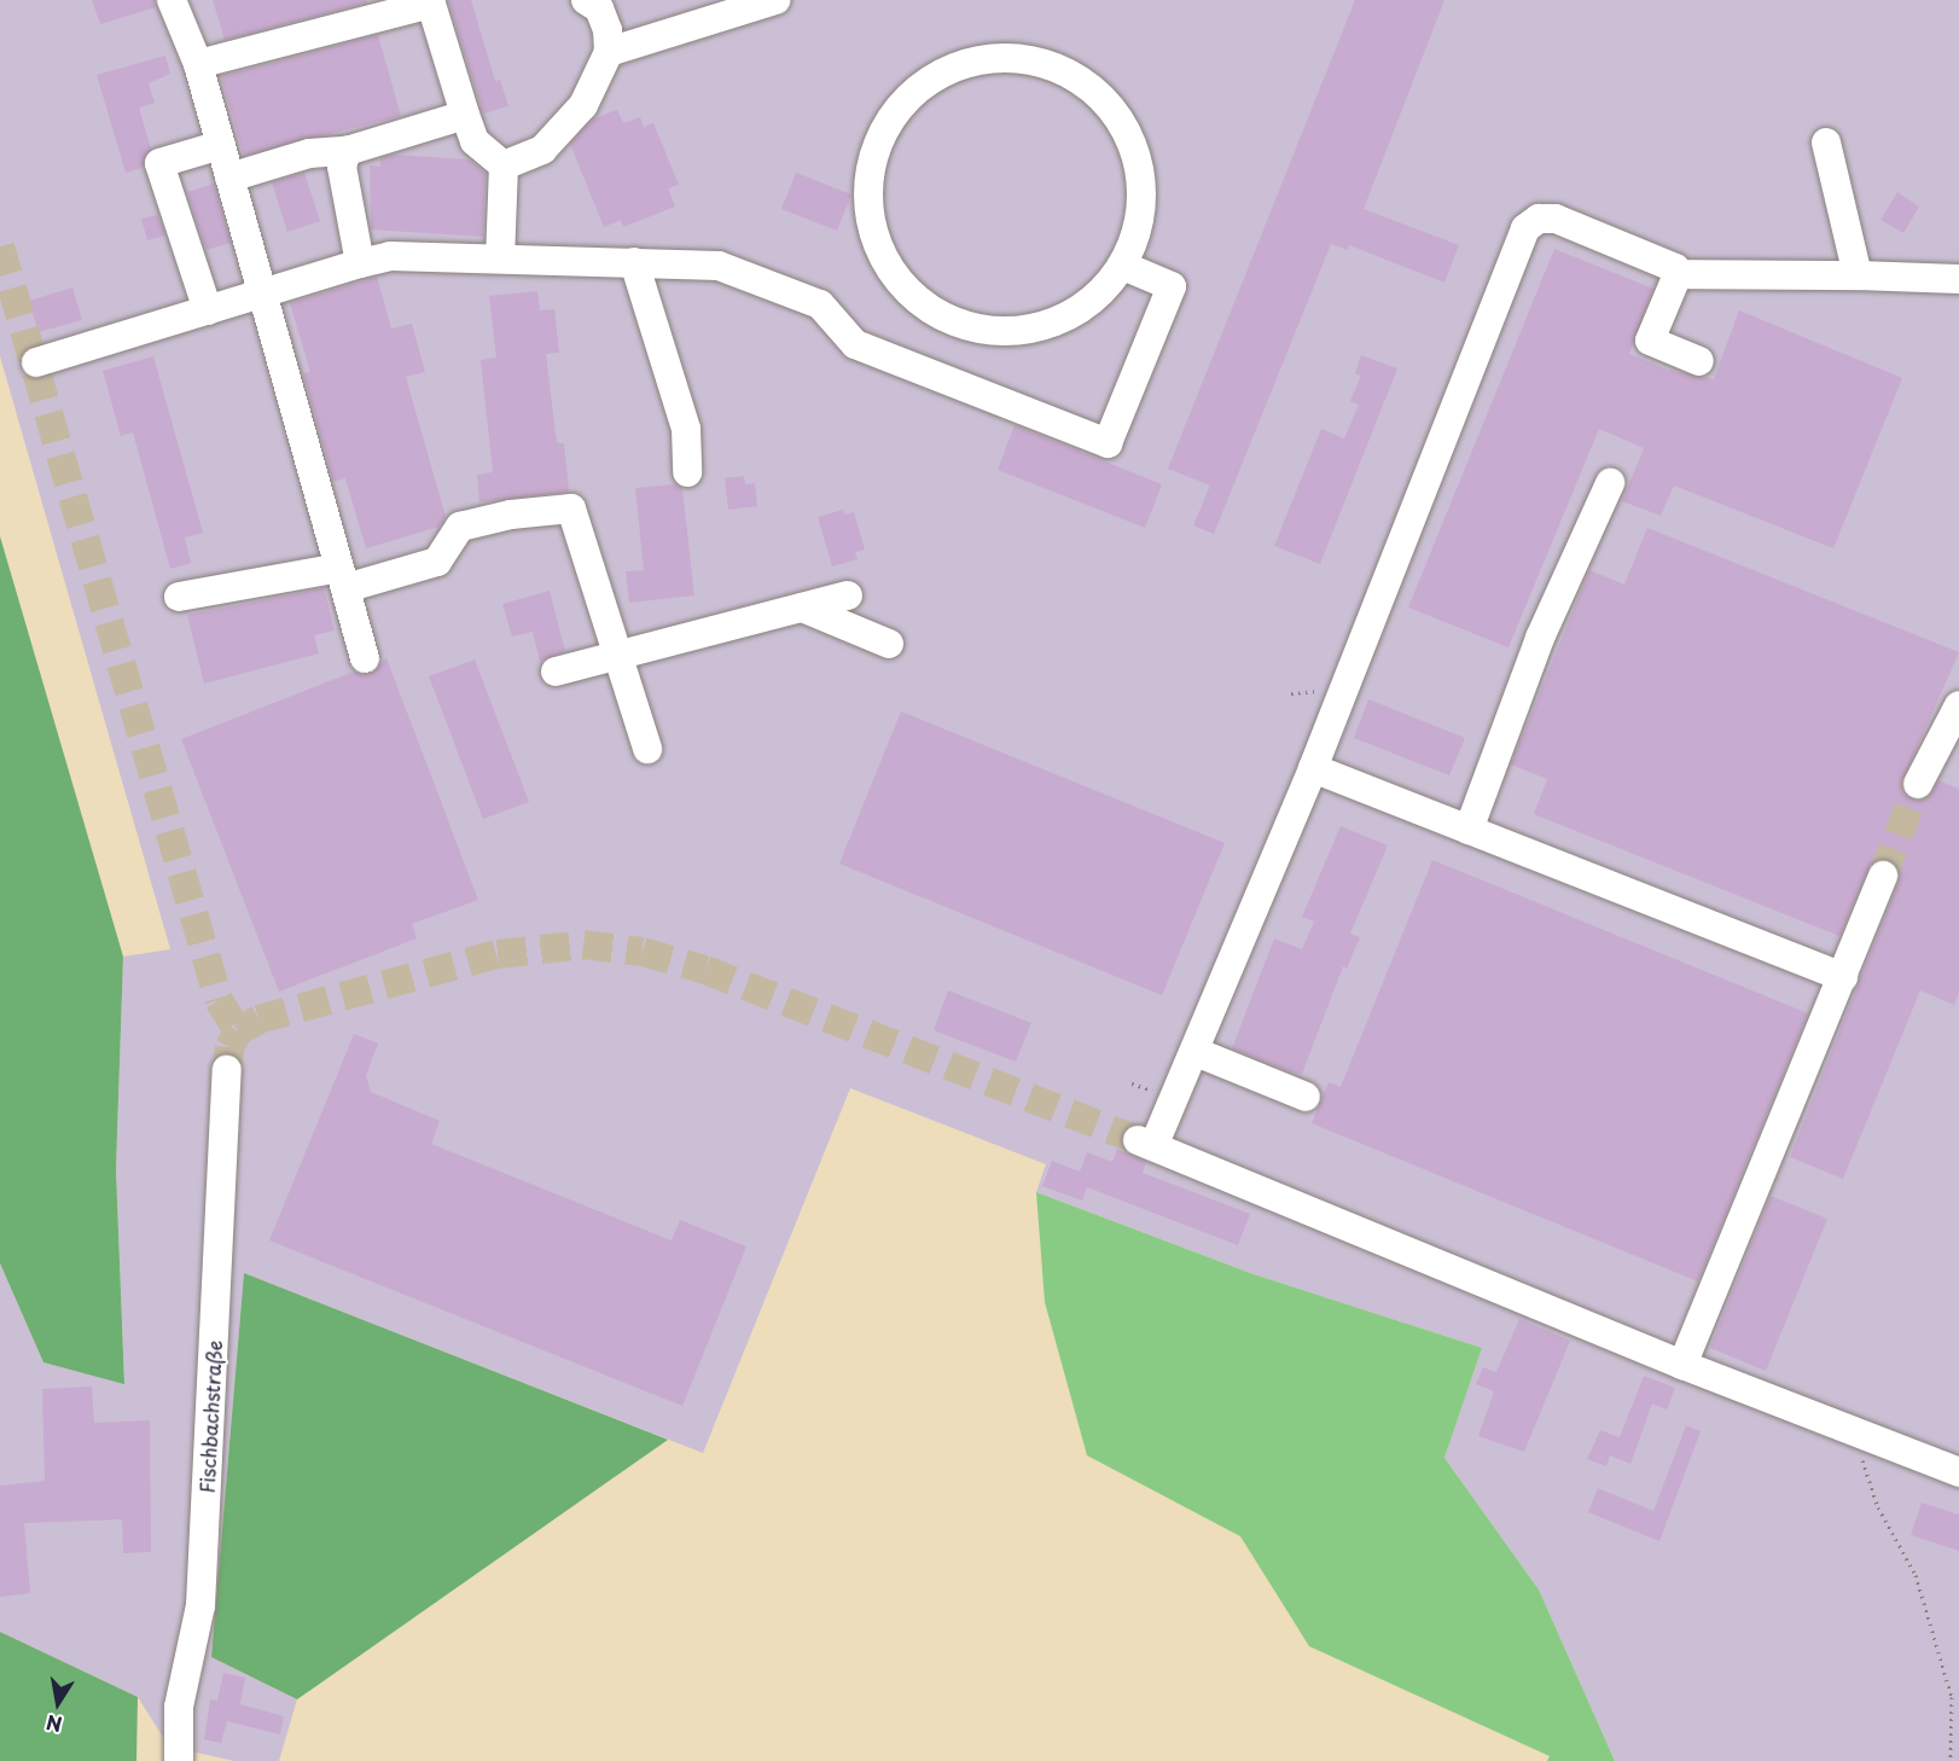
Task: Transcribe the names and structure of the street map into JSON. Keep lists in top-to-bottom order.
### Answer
{
  "streets": {
    "street": ["Fischbachstraße"]
  },
  "north": "bottom"
}
